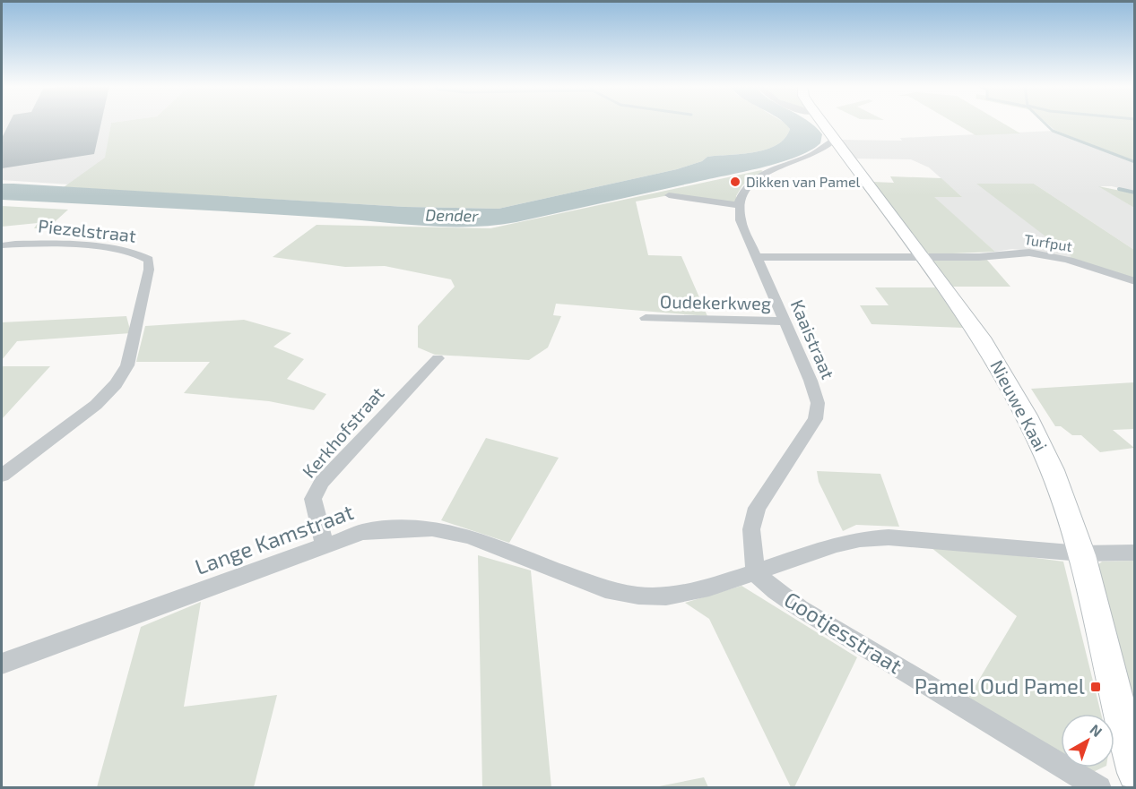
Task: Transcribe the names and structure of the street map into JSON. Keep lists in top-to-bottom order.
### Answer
{
  "streets": {
    "main road": ["Nieuwe Kaai"],
    "street": [
      "Piezelstraat",
      "Turfput",
      "Oudekerkweg",
      "Kaaistraat",
      "Kerkhofstraat",
      "Lange Kamstraat",
      "Gootjesstraat"
    ]
  },
  "crossings": [
    ["Turfput", "Kaaistraat"],
    ["Turfput", "Nieuwe Kaai"],
    ["Oudekerkweg", "Kaaistraat"],
    ["Kaaistraat", "Lange Kamstraat"],
    ["Kaaistraat", "Gootjesstraat"],
    ["Nieuwe Kaai", "Lange Kamstraat"],
    ["Kerkhofstraat", "Lange Kamstraat"],
    ["Lange Kamstraat", "Gootjesstraat"]
  ],
  "water": ["Dender"],
  "places": {
    "other": ["Dikken van Pamel"],
    "transit": ["Pamel Oud Pamel"]
  },
  "north": "top right"
}
